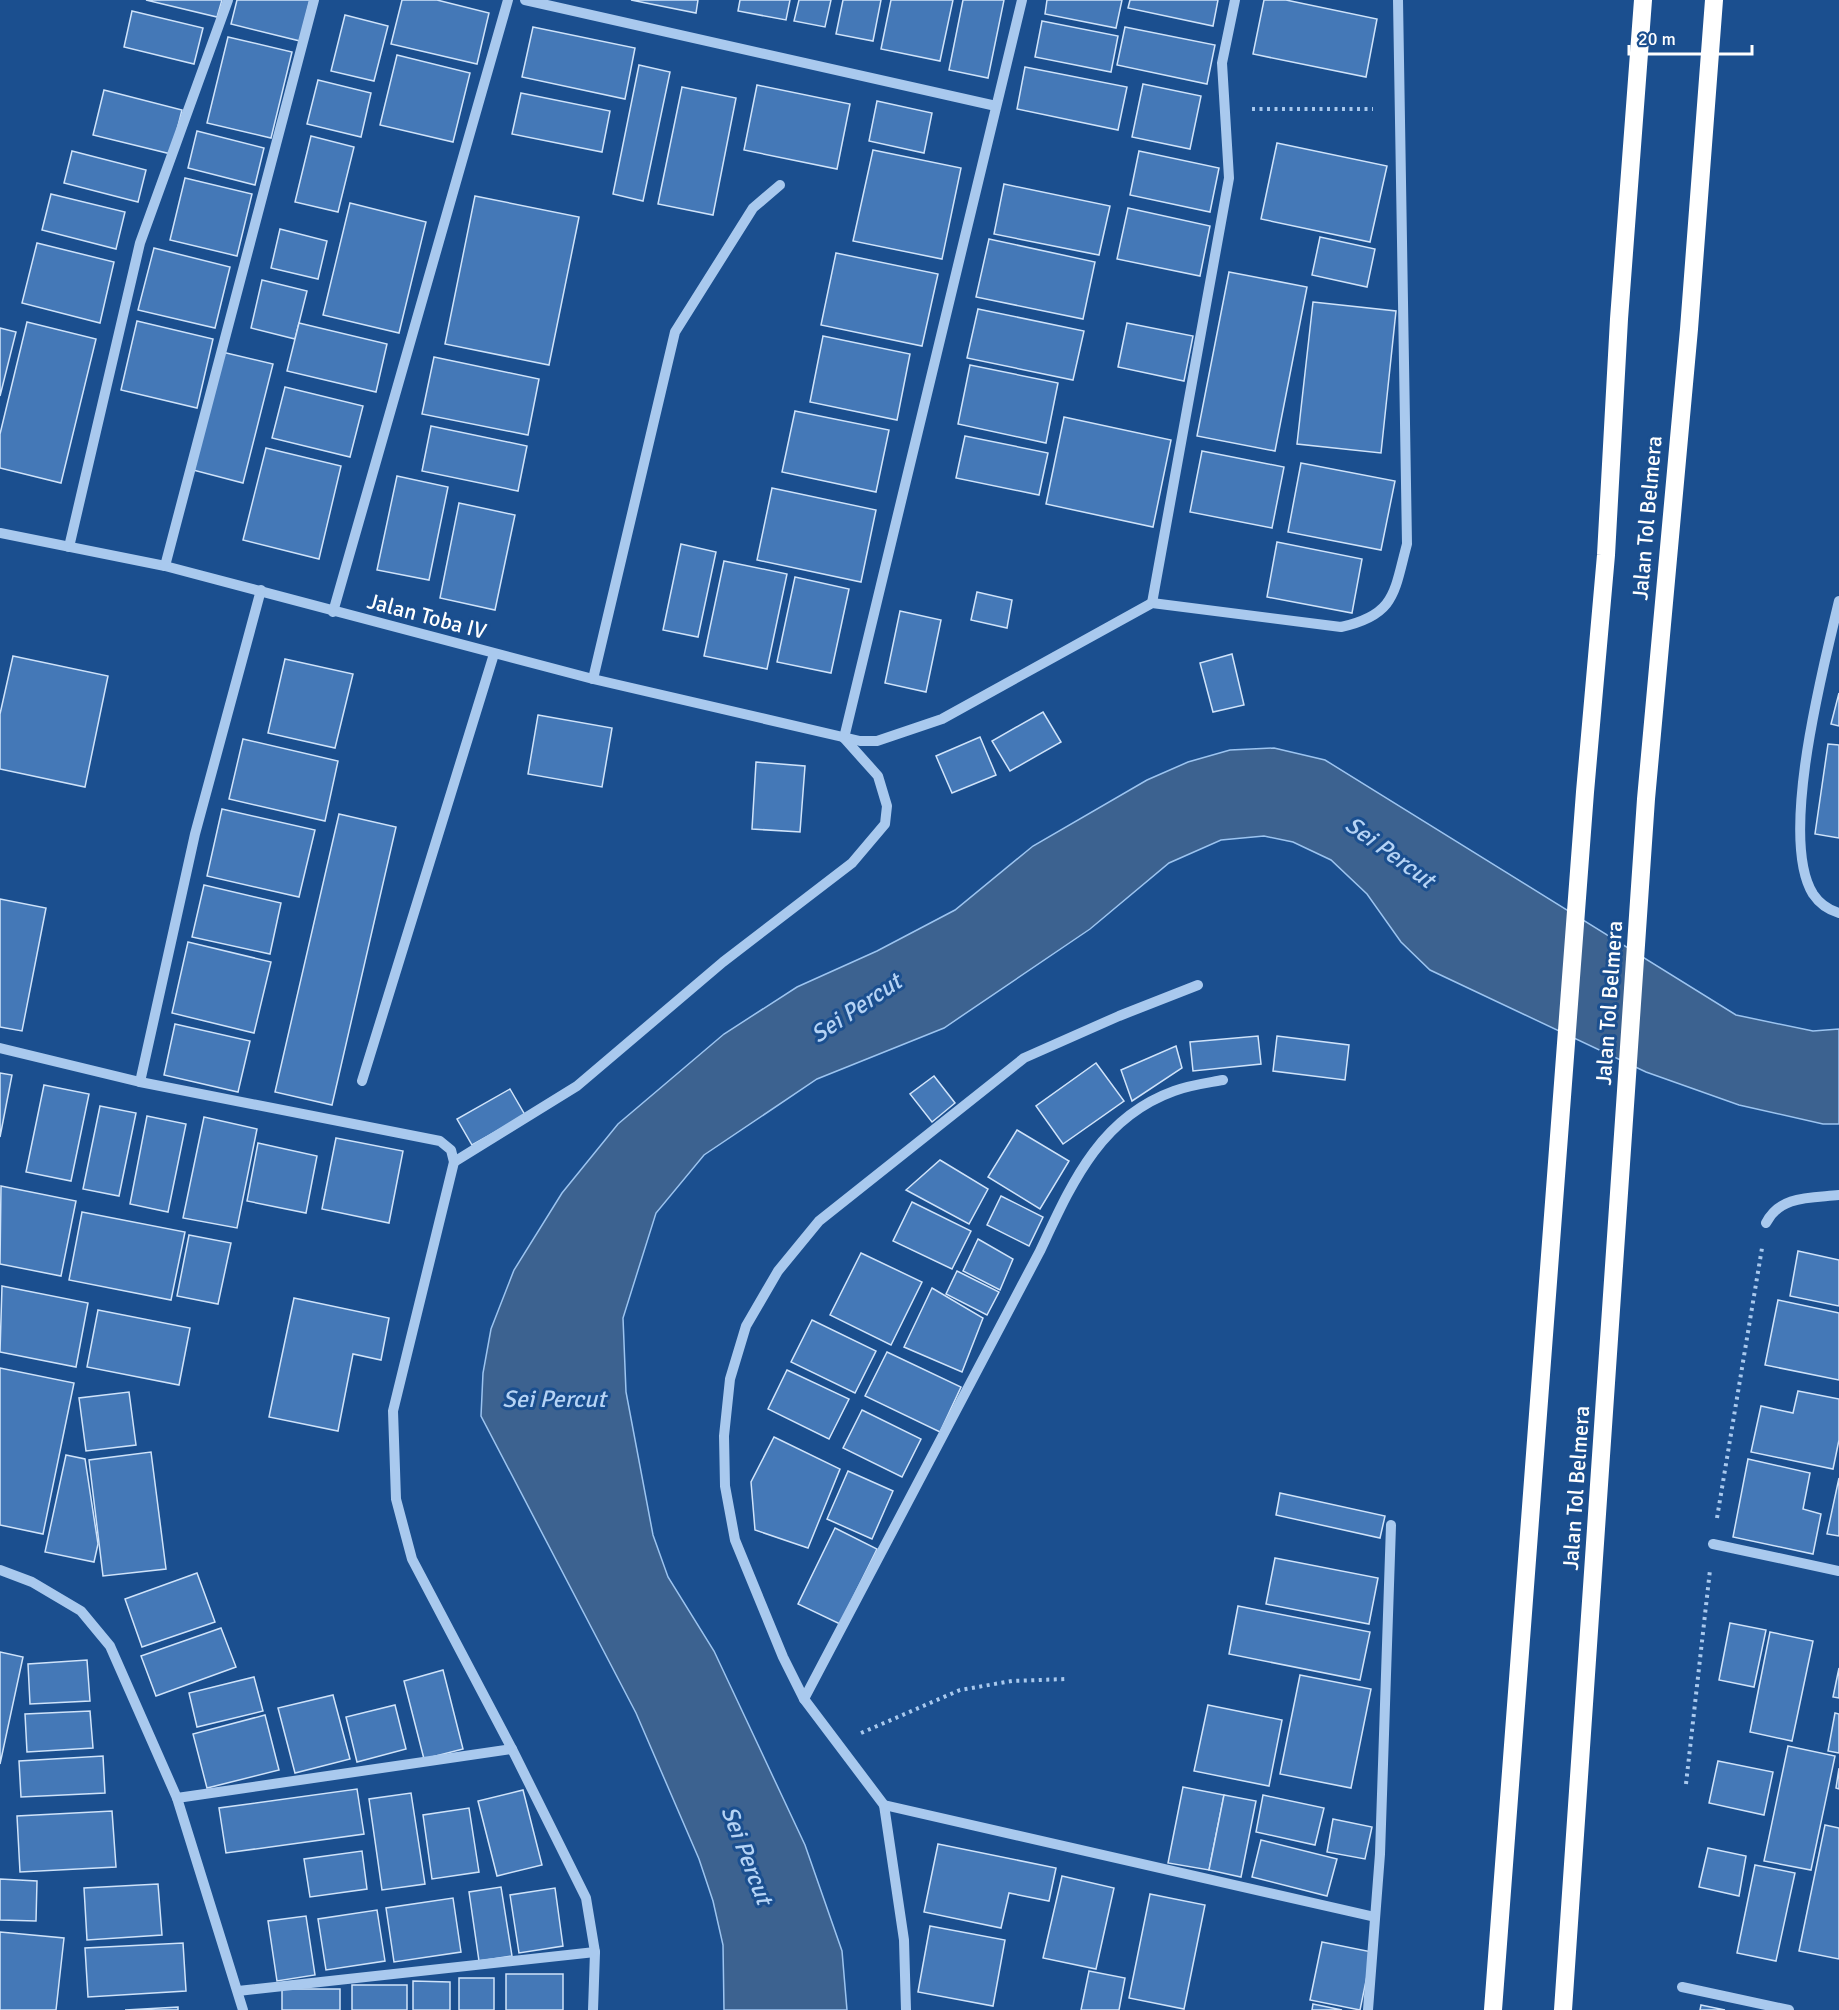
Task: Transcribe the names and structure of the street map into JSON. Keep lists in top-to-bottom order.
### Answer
{
  "streets": {
    "highway": ["Jalan Tol Belmera"],
    "street": ["Jalan Toba IV"]
  },
  "water": ["Sei Percut"],
  "scale_bar": "20 m"
}
